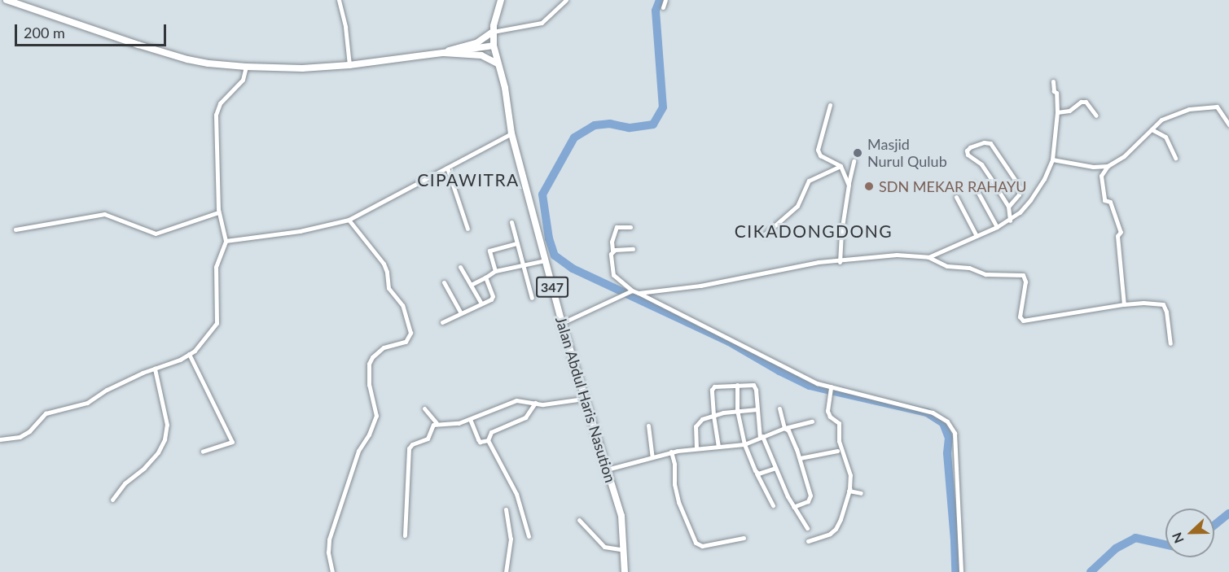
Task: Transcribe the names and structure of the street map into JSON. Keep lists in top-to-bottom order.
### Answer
{
  "streets": {
    "main road": ["347", "Jalan Abdul Haris Nasution"]
  },
  "districts": ["CIPAWITRA", "CIKADONGDONG"],
  "places": ["Masjid Nurul Qulub", "SDN MEKAR RAHAYU"],
  "scale_bar": "200 m",
  "north": "left"
}
